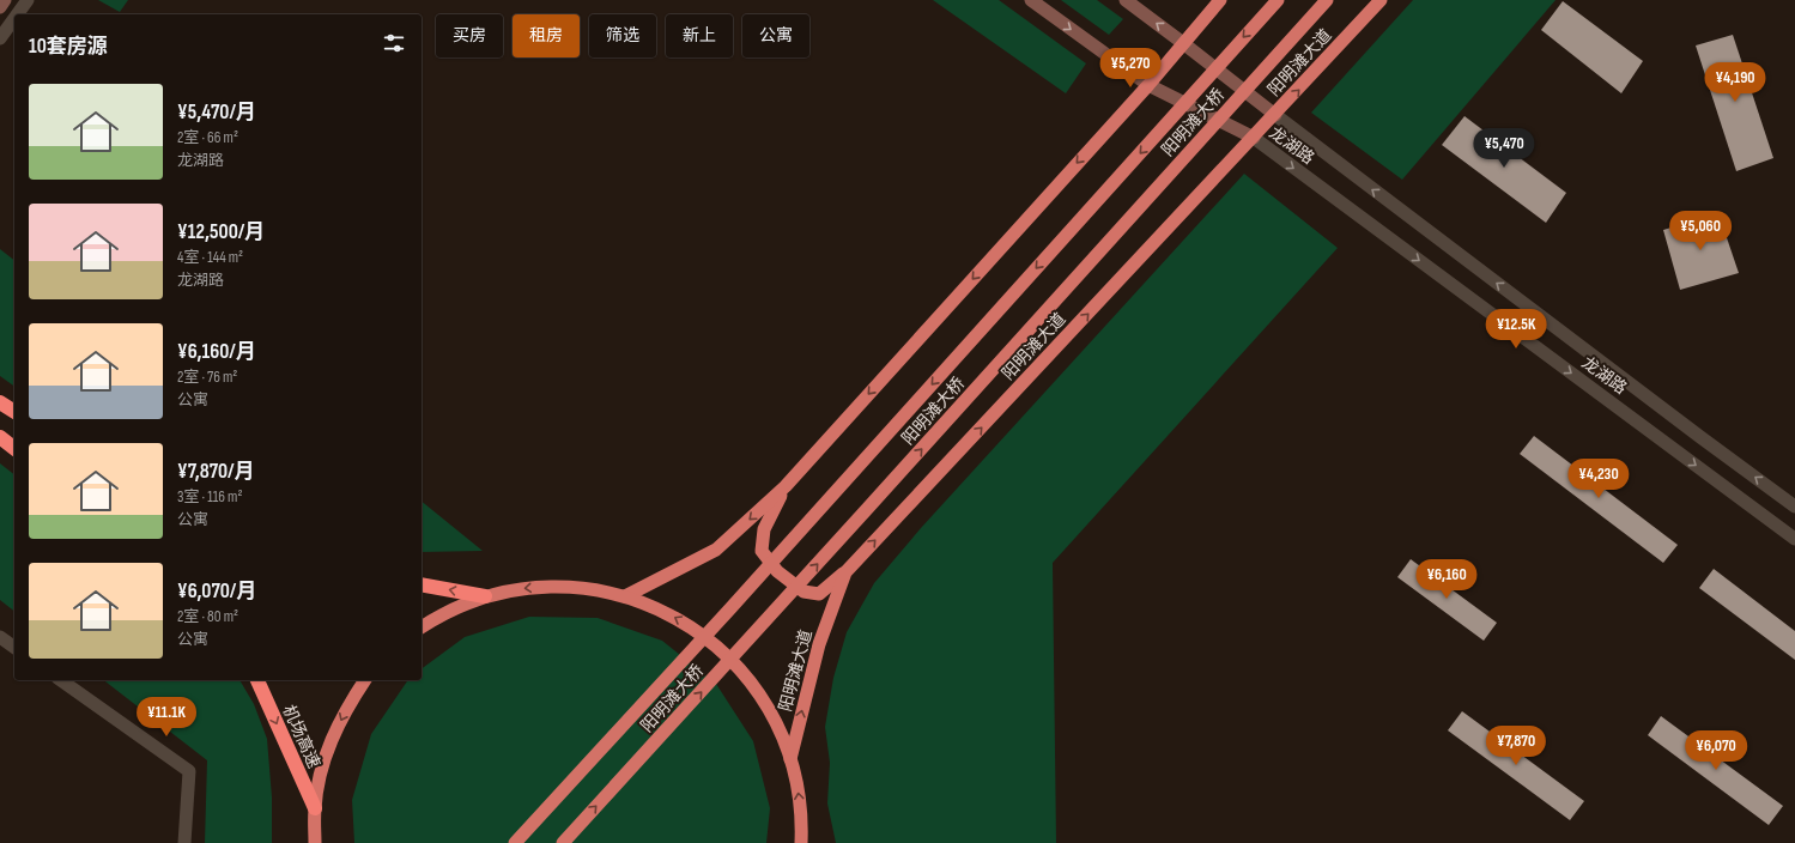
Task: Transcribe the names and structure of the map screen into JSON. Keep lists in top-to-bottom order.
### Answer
{
  "streets": {
    "highway": ["阳明滩大道", "阳明滩大桥", "机场高速"],
    "street": ["龙湖路"]
  },
  "crossings": [
    ["阳明滩大道", "龙湖路"]
  ],
  "one_way": ["机场高速"],
  "page": {
    "chip": [
      "买房",
      "租房",
      "筛选",
      "新上",
      "公寓"
    ],
    "heading": "10套房源",
    "price": [
      "¥5,270",
      "¥4,190",
      "¥5,470",
      "¥5,060",
      "¥12.5K",
      "¥4,230",
      "¥6,160",
      "¥11.1K",
      "¥7,870",
      "¥6,070"
    ],
    "list": [
      {
        "name": "¥5,470/月",
        "note": "2室 · 66 m² · 龙湖路"
      },
      {
        "name": "¥12,500/月",
        "note": "4室 · 144 m² · 龙湖路"
      },
      {
        "name": "¥6,160/月",
        "note": "2室 · 76 m² · 公寓"
      },
      {
        "name": "¥7,870/月",
        "note": "3室 · 116 m² · 公寓"
      },
      {
        "name": "¥6,070/月",
        "note": "2室 · 80 m² · 公寓"
      }
    ]
  }
}
